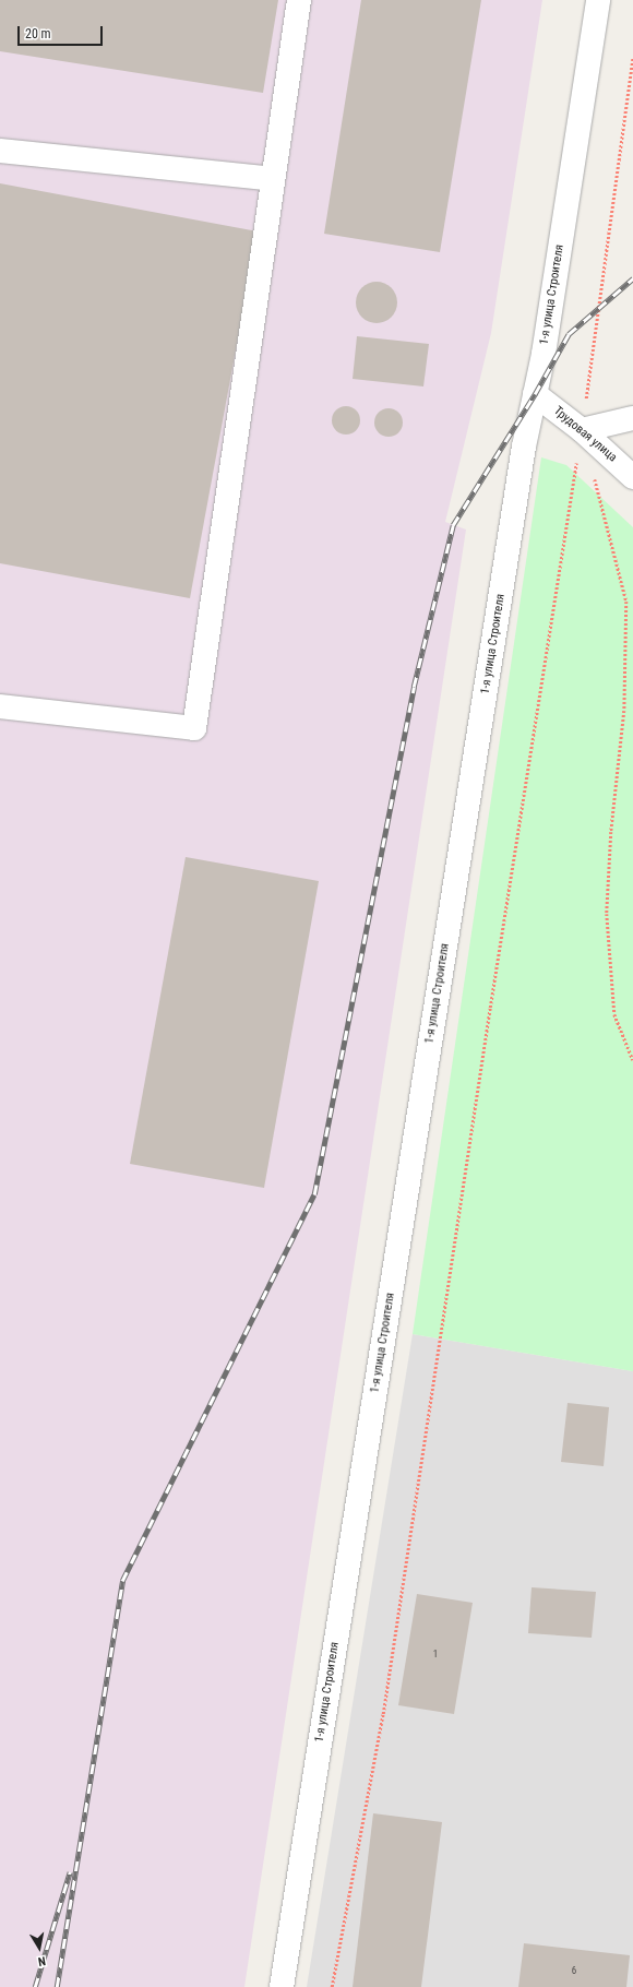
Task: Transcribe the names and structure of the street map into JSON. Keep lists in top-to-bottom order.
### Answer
{
  "streets": {
    "street": ["1-я улица Строителя", "Трудовая улица"]
  },
  "crossings": [
    ["1-я улица Строителя", "Трудовая улица"]
  ],
  "house_numbers": ["1", "6"],
  "scale_bar": "20 m",
  "north": "bottom"
}
